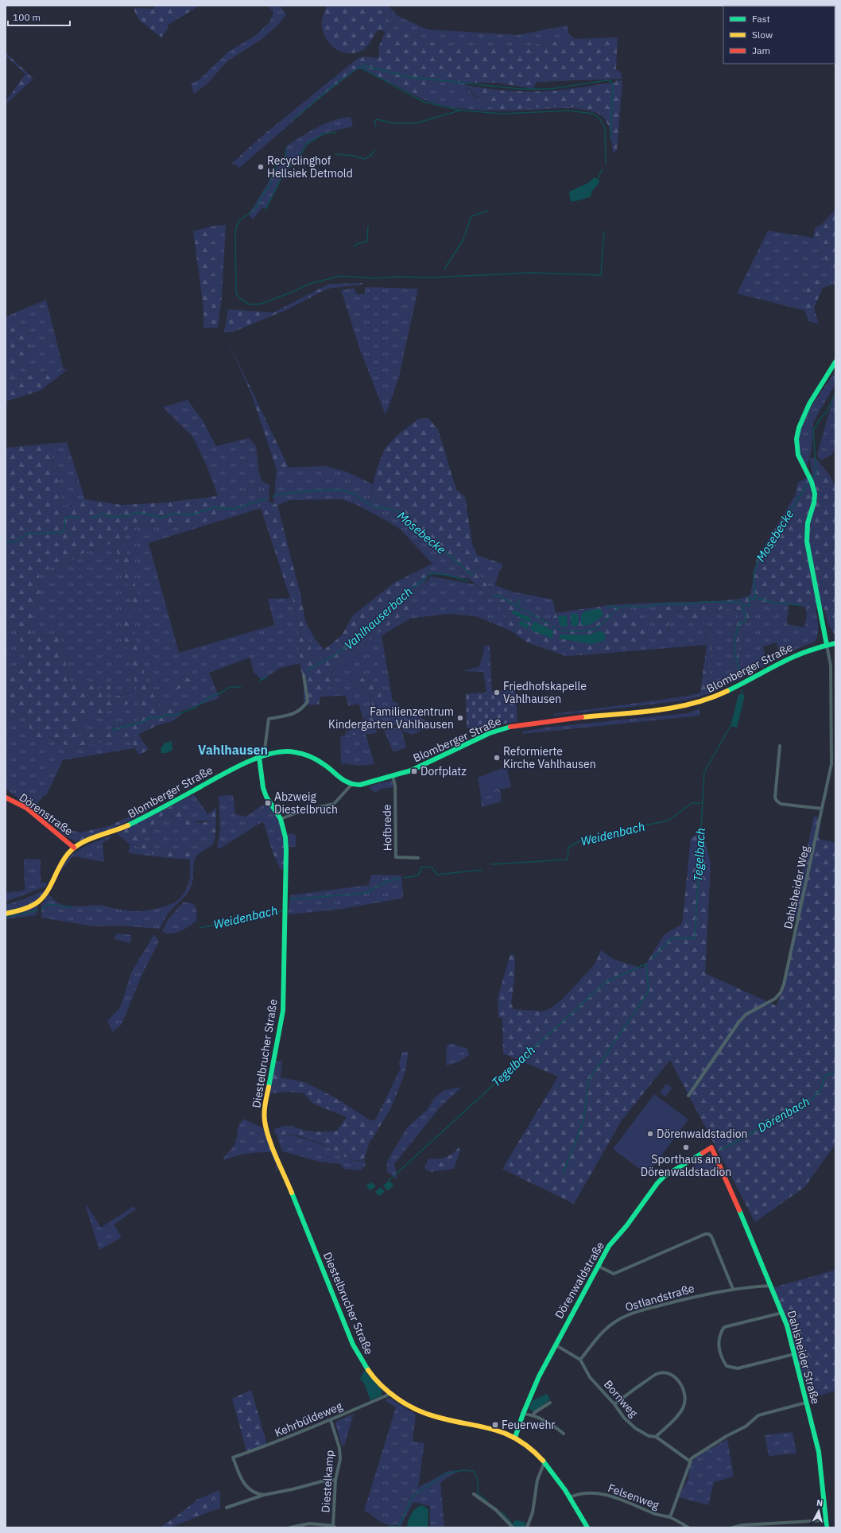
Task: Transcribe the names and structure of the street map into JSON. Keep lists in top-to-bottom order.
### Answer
{
  "streets": {
    "street": [
      "Blomberger Straße",
      "Dörenstraße",
      "Hofbrede",
      "Dahlsheider Weg",
      "Diestelbrucher Straße",
      "Dörenwaldstraße",
      "Ostlandstraße",
      "Dahlsheider Straße",
      "Bornweg",
      "Kehrbüldeweg",
      "Diestelkamp",
      "Felsenweg"
    ]
  },
  "crossings": [
    ["Blomberger Straße", "Dörenstraße"],
    ["Blomberger Straße", "Hofbrede"],
    ["Blomberger Straße", "Dahlsheider Weg"],
    ["Blomberger Straße", "Diestelbrucher Straße"],
    ["Diestelbrucher Straße", "Dörenwaldstraße"],
    ["Diestelbrucher Straße", "Kehrbüldeweg"],
    ["Diestelbrucher Straße", "Felsenweg"],
    ["Dörenwaldstraße", "Dahlsheider Straße"],
    ["Ostlandstraße", "Dahlsheider Straße"],
    ["Ostlandstraße", "Bornweg"],
    ["Kehrbüldeweg", "Diestelkamp"]
  ],
  "districts": ["Vahlhausen"],
  "water": [
    "Mosebecke",
    "Vahlhauserbach",
    "Weidenbach",
    "Tegelbach",
    "Dörenbach"
  ],
  "places": {
    "other": [
      "Recyclinghof Hellsiek Detmold",
      "Friedhofskapelle Vahlhausen",
      "Familienzentrum Kindergarten Vahlhausen",
      "Reformierte Kirche Vahlhausen",
      "Dörenwaldstadion",
      "Sporthaus am Dörenwaldstadion"
    ],
    "transit": ["Dorfplatz", "Abzweig Diestelbruch", "Feuerwehr"]
  },
  "legend": ["Fast", "Slow", "Jam"],
  "scale_bar": "100 m",
  "north": "top"
}
